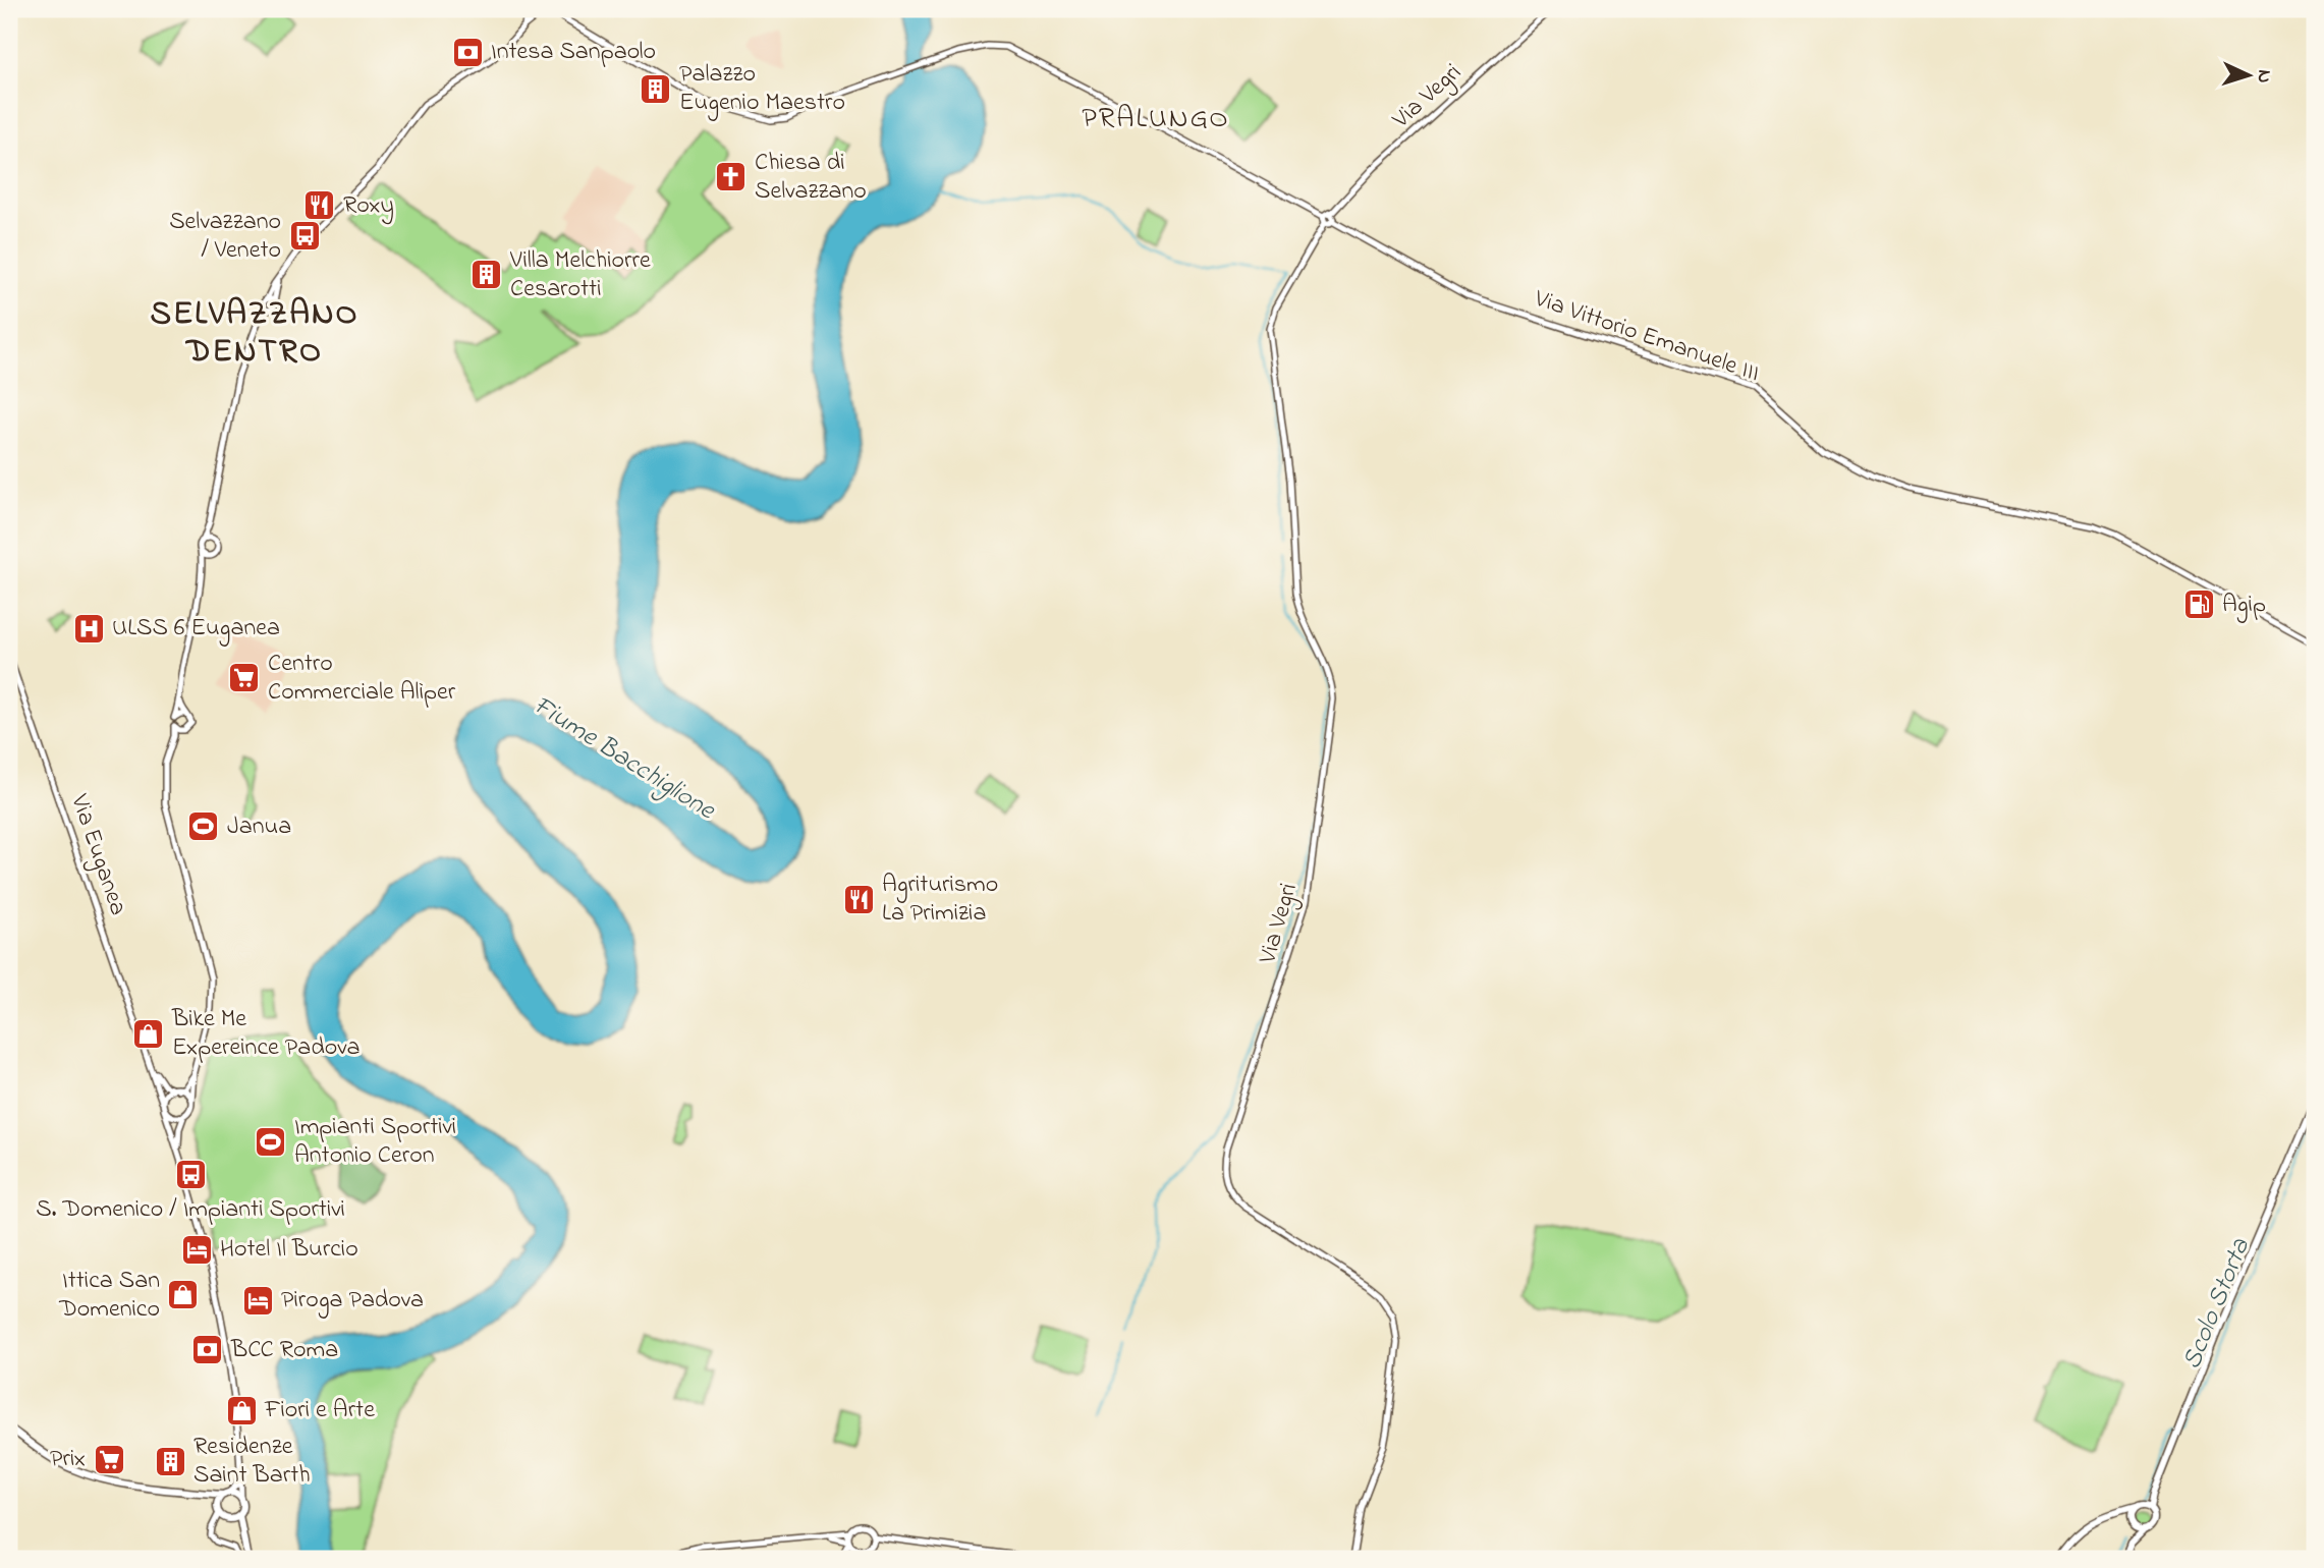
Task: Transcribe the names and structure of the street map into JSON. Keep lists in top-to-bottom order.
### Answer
{
  "streets": {
    "main road": ["Via Euganea"],
    "street": ["Via Vegri", "Via Vittorio Emanuele III"]
  },
  "crossings": [
    ["Via Vegri", "Via Vittorio Emanuele III"]
  ],
  "districts": ["PRALUNGO", "SELVAZZANO DENTRO"],
  "water": ["Fiume Bacchiglione", "Scolo Storta"],
  "places": {
    "bank": ["Intesa Sanpaolo", "BCC Roma"],
    "building": ["Palazzo Eugenio Maestro", "Villa Melchiorre Cesarotti", "Residenze Saint Barth"],
    "church": ["Chiesa di Selvazzano"],
    "restaurant": ["Roxy", "Agriturismo La Primizia"],
    "bus stop": ["Selvazzano / Veneto", "S. Domenico / Impianti Sportivi"],
    "fuel station": ["Agip"],
    "hospital": ["ULSS 6 Euganea"],
    "supermarket": ["Centro Commerciale Alìper", "Prix"],
    "sports": ["Janua", "Impianti Sportivi Antonio Ceron"],
    "shop": ["Bike Me Expereince Padova", "Ittica San Domenico", "Fiori e Arte"],
    "hotel": ["Hotel Il Burcio", "Piroga Padova"]
  },
  "north": "right"
}
